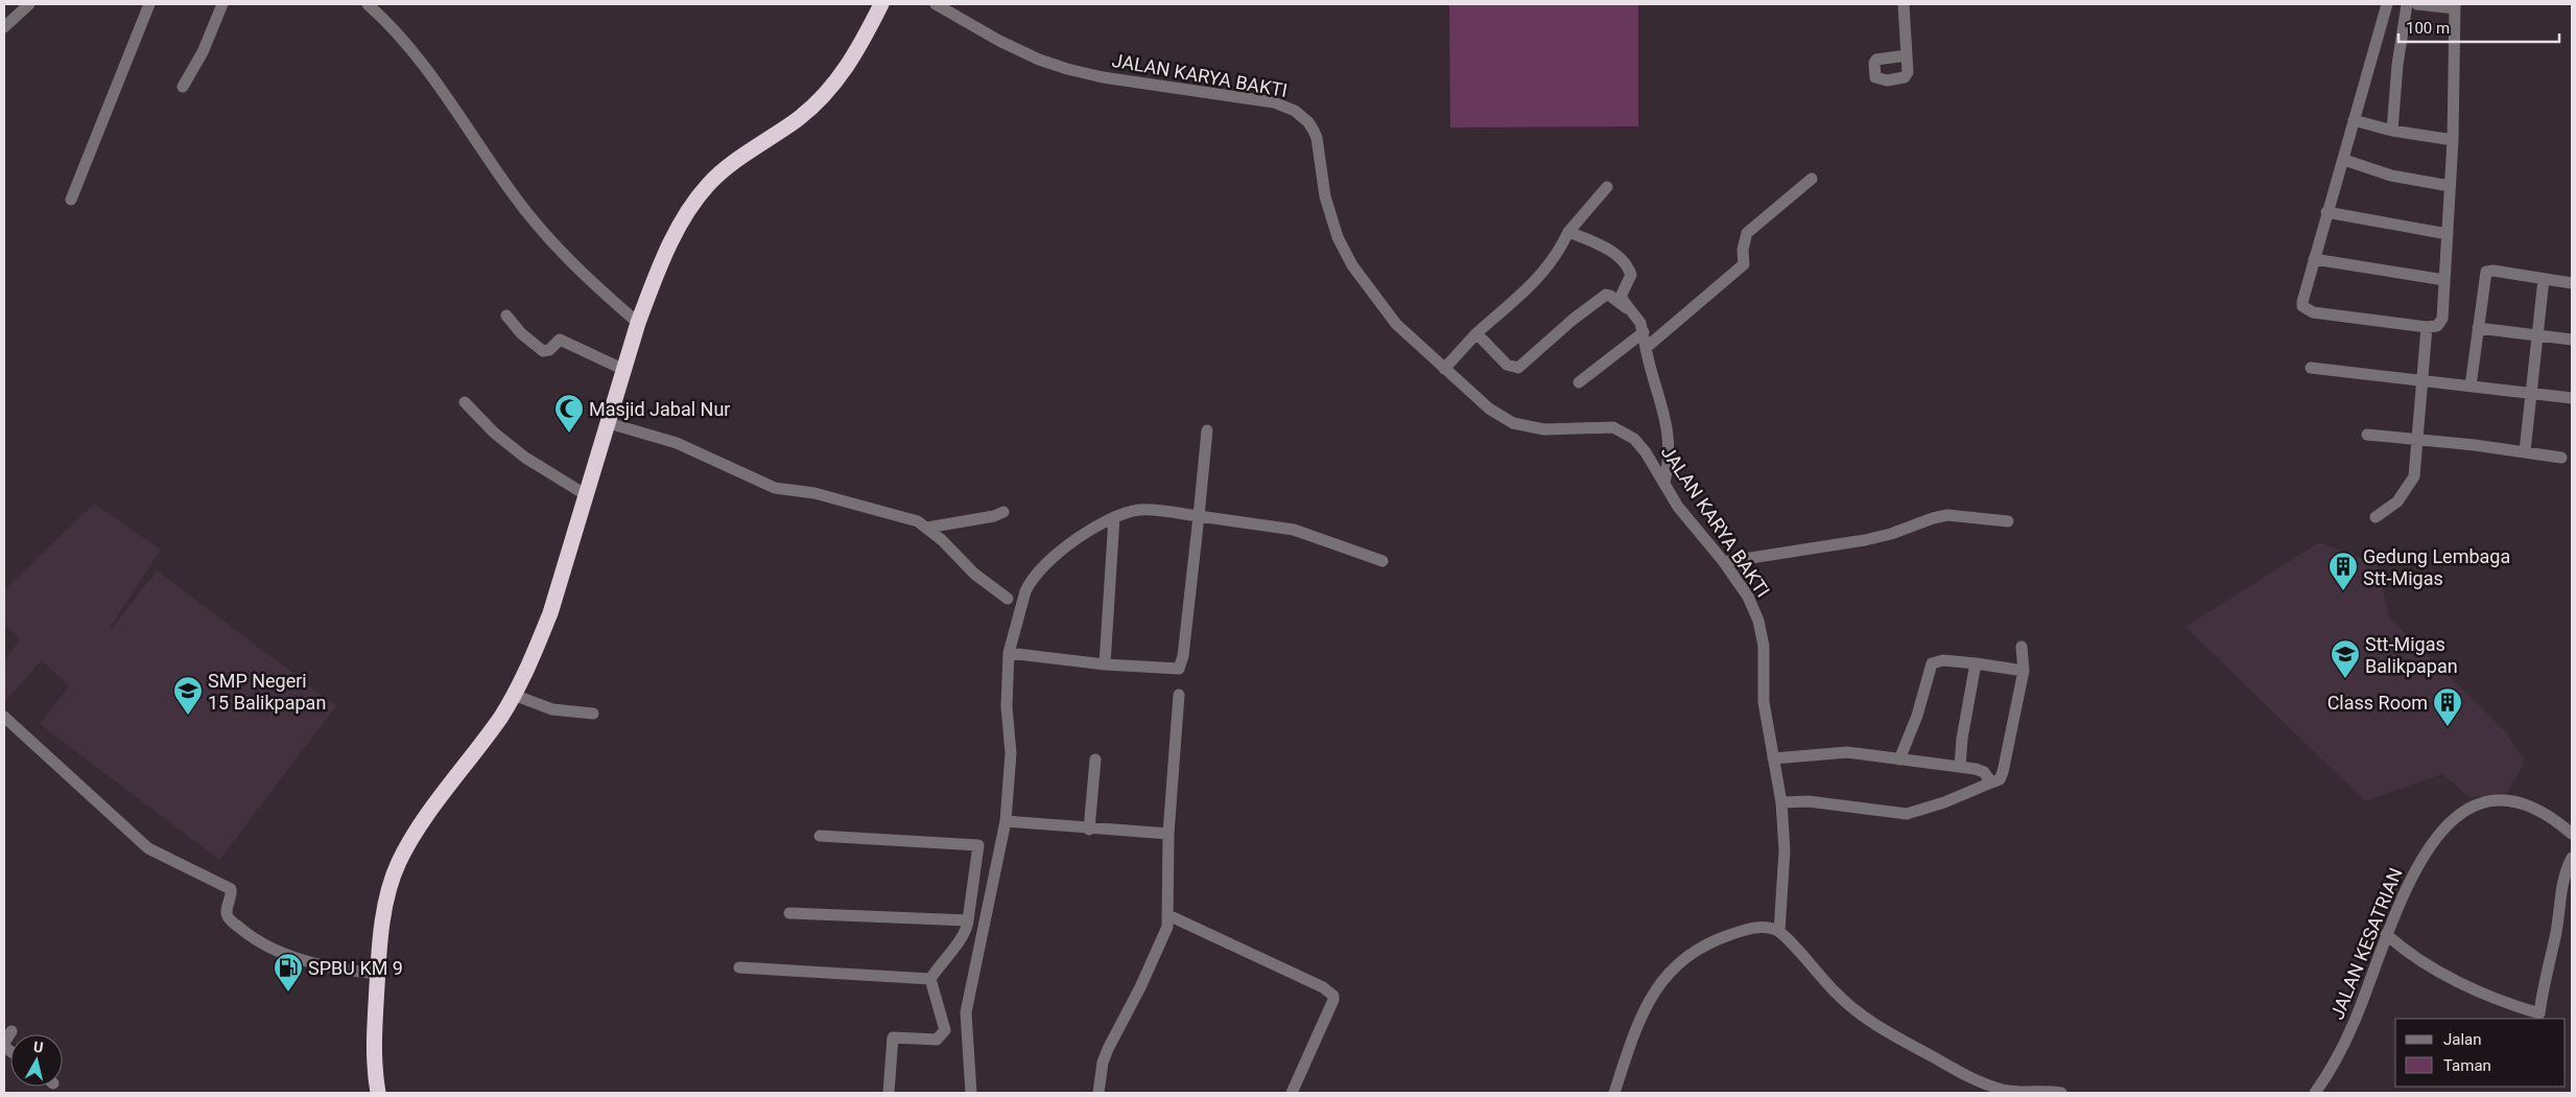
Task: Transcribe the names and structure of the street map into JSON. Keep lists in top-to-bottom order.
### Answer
{
  "streets": {
    "street": ["JALAN KARYA BAKTI", "JALAN KESATRIAN"]
  },
  "places": {
    "mosque": ["Masjid Jabal Nur"],
    "building": ["Gedung Lembaga Stt-Migas", "Class Room"],
    "school or university": ["Stt-Migas Balikpapan", "SMP Negeri 15 Balikpapan"],
    "fuel station": ["SPBU KM 9"]
  },
  "legend": ["Jalan", "Taman"],
  "scale_bar": "100 m",
  "north": "top"
}
